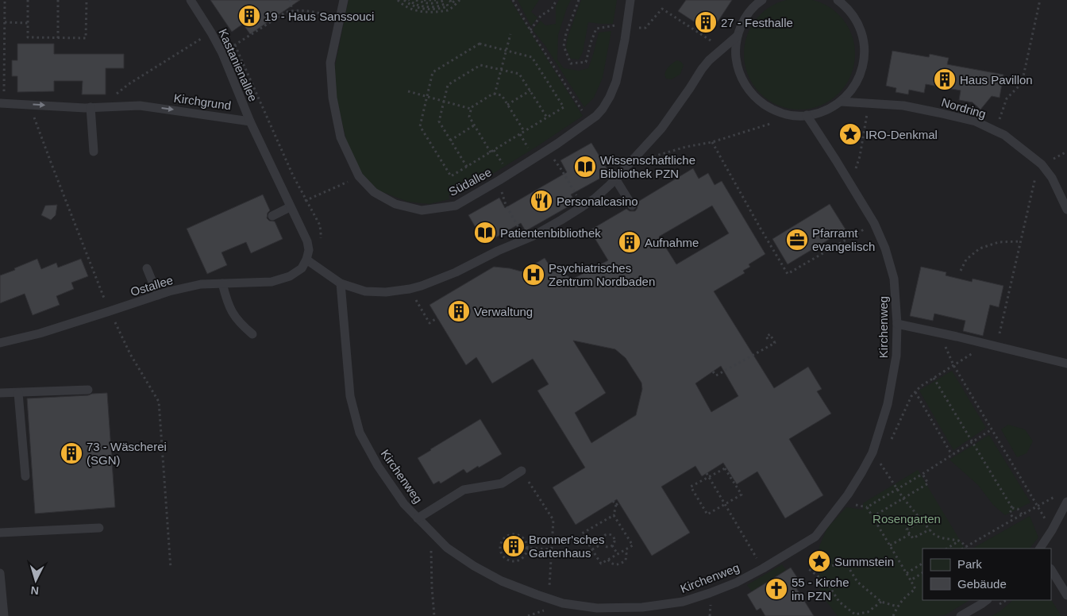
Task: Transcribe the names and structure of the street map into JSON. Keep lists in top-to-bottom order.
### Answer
{
  "streets": {
    "lane": [
      "Kastanienallee",
      "Kirchgrund",
      "Nordring",
      "Südallee",
      "Ostallee",
      "Kirchenweg"
    ]
  },
  "crossings": [
    ["Kastanienallee", "Kirchgrund"]
  ],
  "one_way": ["Kirchgrund"],
  "parks": ["Rosengarten"],
  "places": {
    "building": [
      "19 - Haus Sanssouci",
      "27 - Festhalle",
      "Haus Pavillon",
      "Aufnahme",
      "Verwaltung",
      "73 - Wäscherei (SGN)",
      "Bronner'sches Gartenhaus"
    ],
    "place": ["IRO-Denkmal", "Summstein"],
    "library": ["Wissenschaftliche Bibliothek PZN", "Patientenbibliothek"],
    "restaurant": ["Personalcasino"],
    "office": ["Pfarramt evangelisch"],
    "hospital": ["Psychiatrisches Zentrum Nordbaden"],
    "church": ["55 - Kirche im PZN"]
  },
  "legend": ["Park", "Gebäude"],
  "north": "bottom"
}
